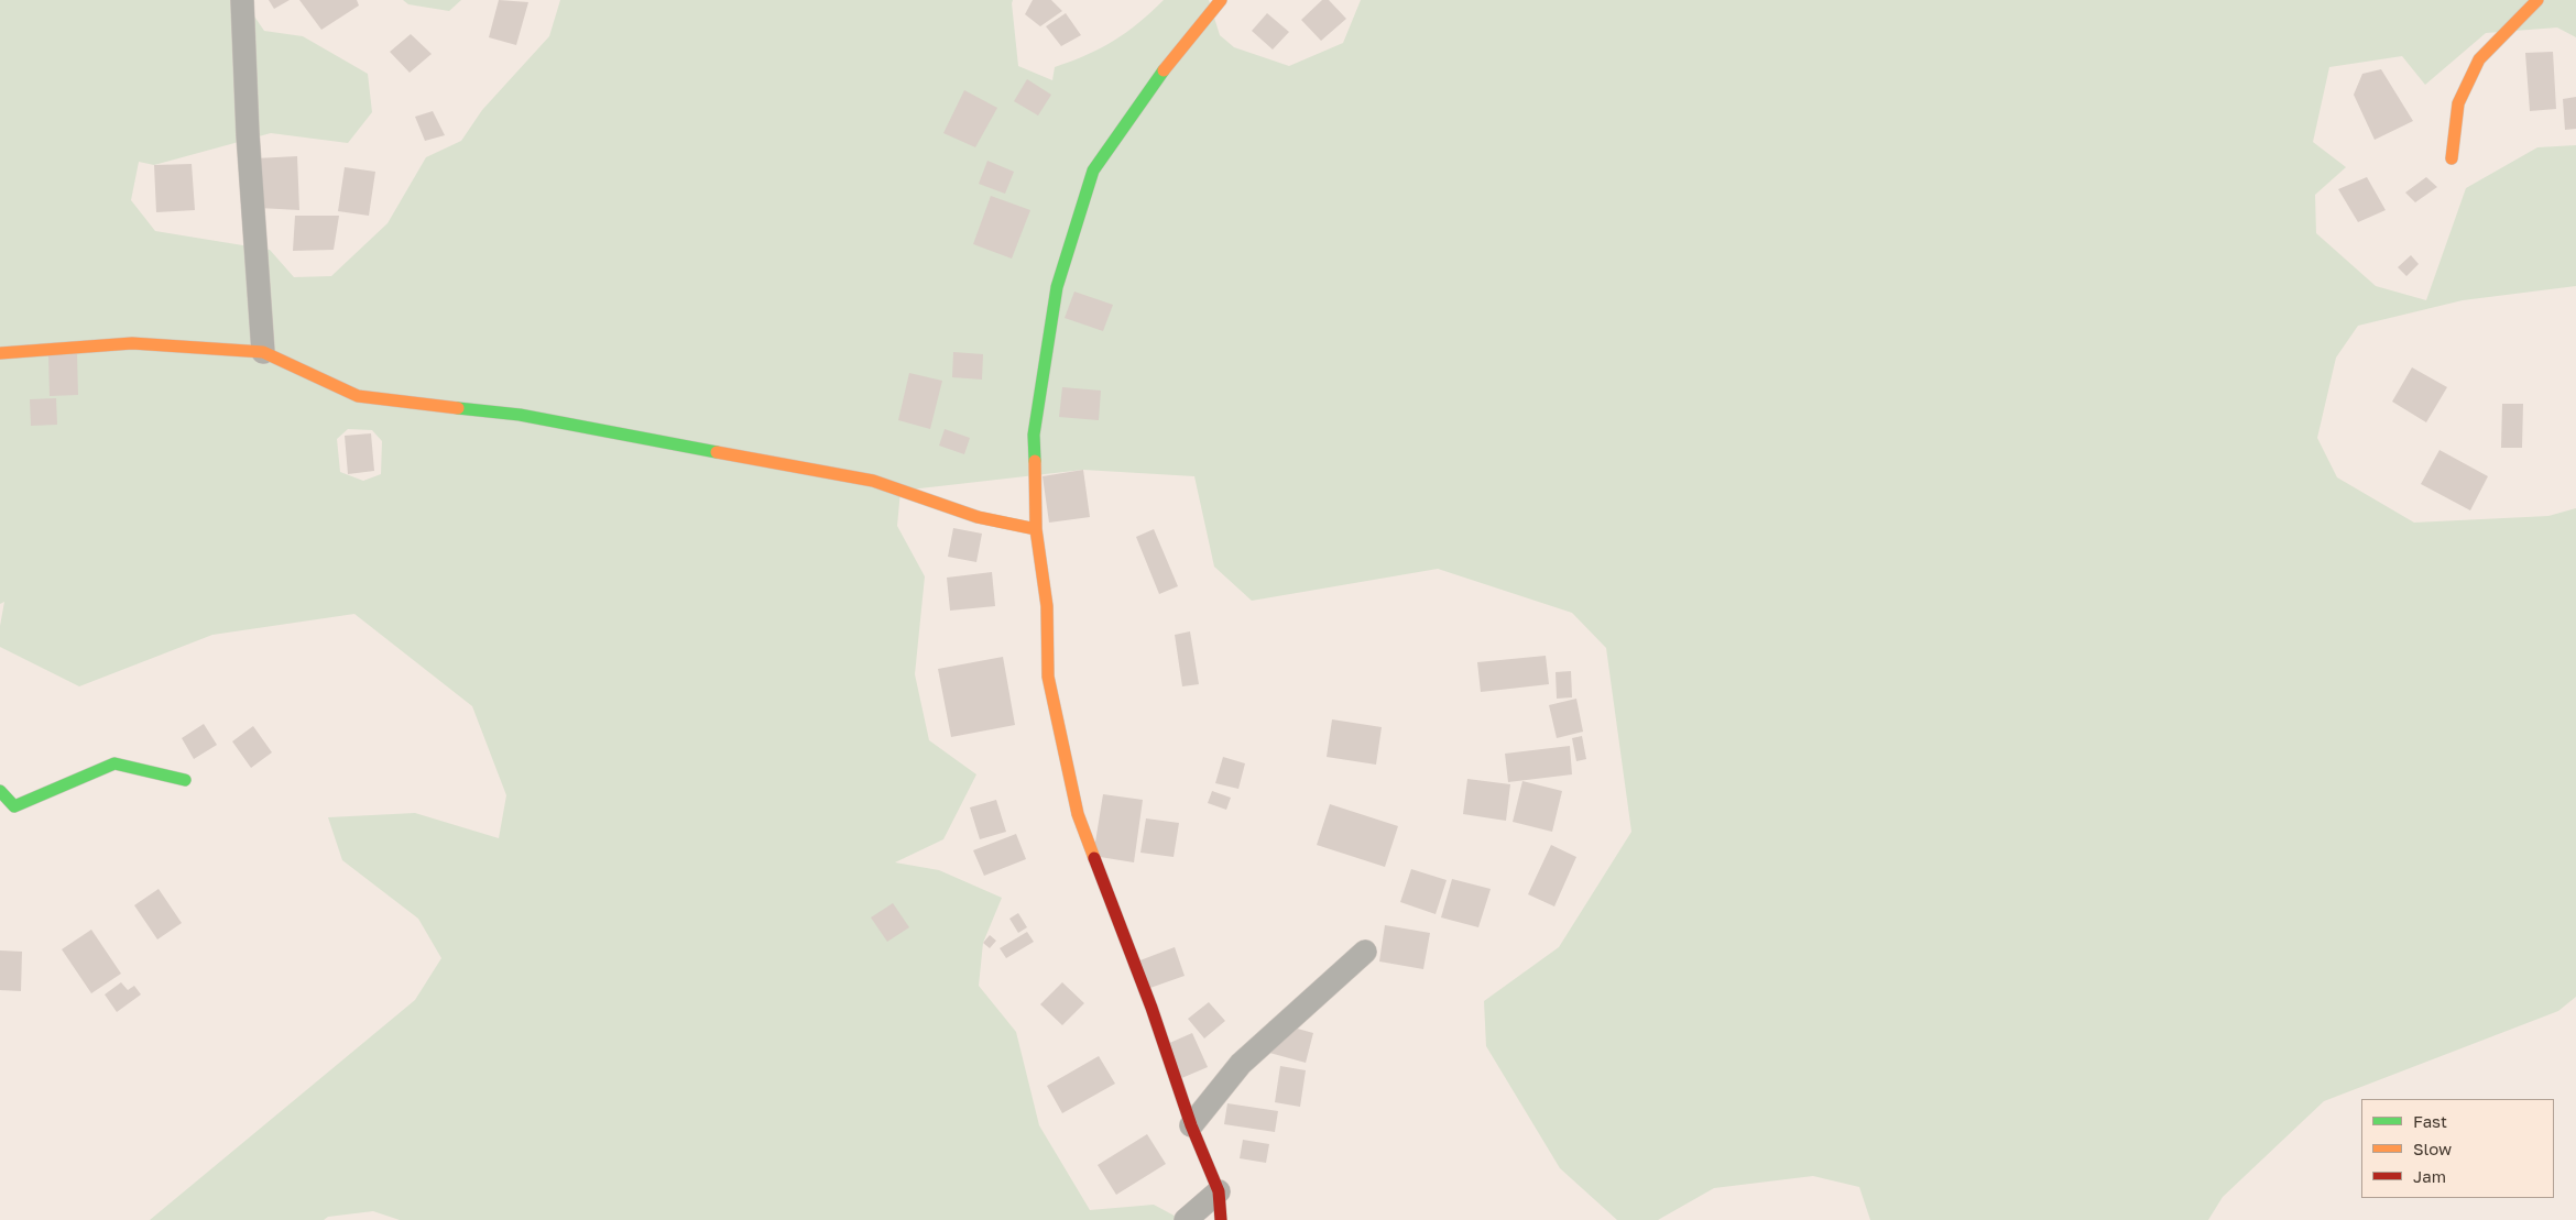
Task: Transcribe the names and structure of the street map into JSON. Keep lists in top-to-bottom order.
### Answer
{
  "legend": ["Fast", "Slow", "Jam"]
}
